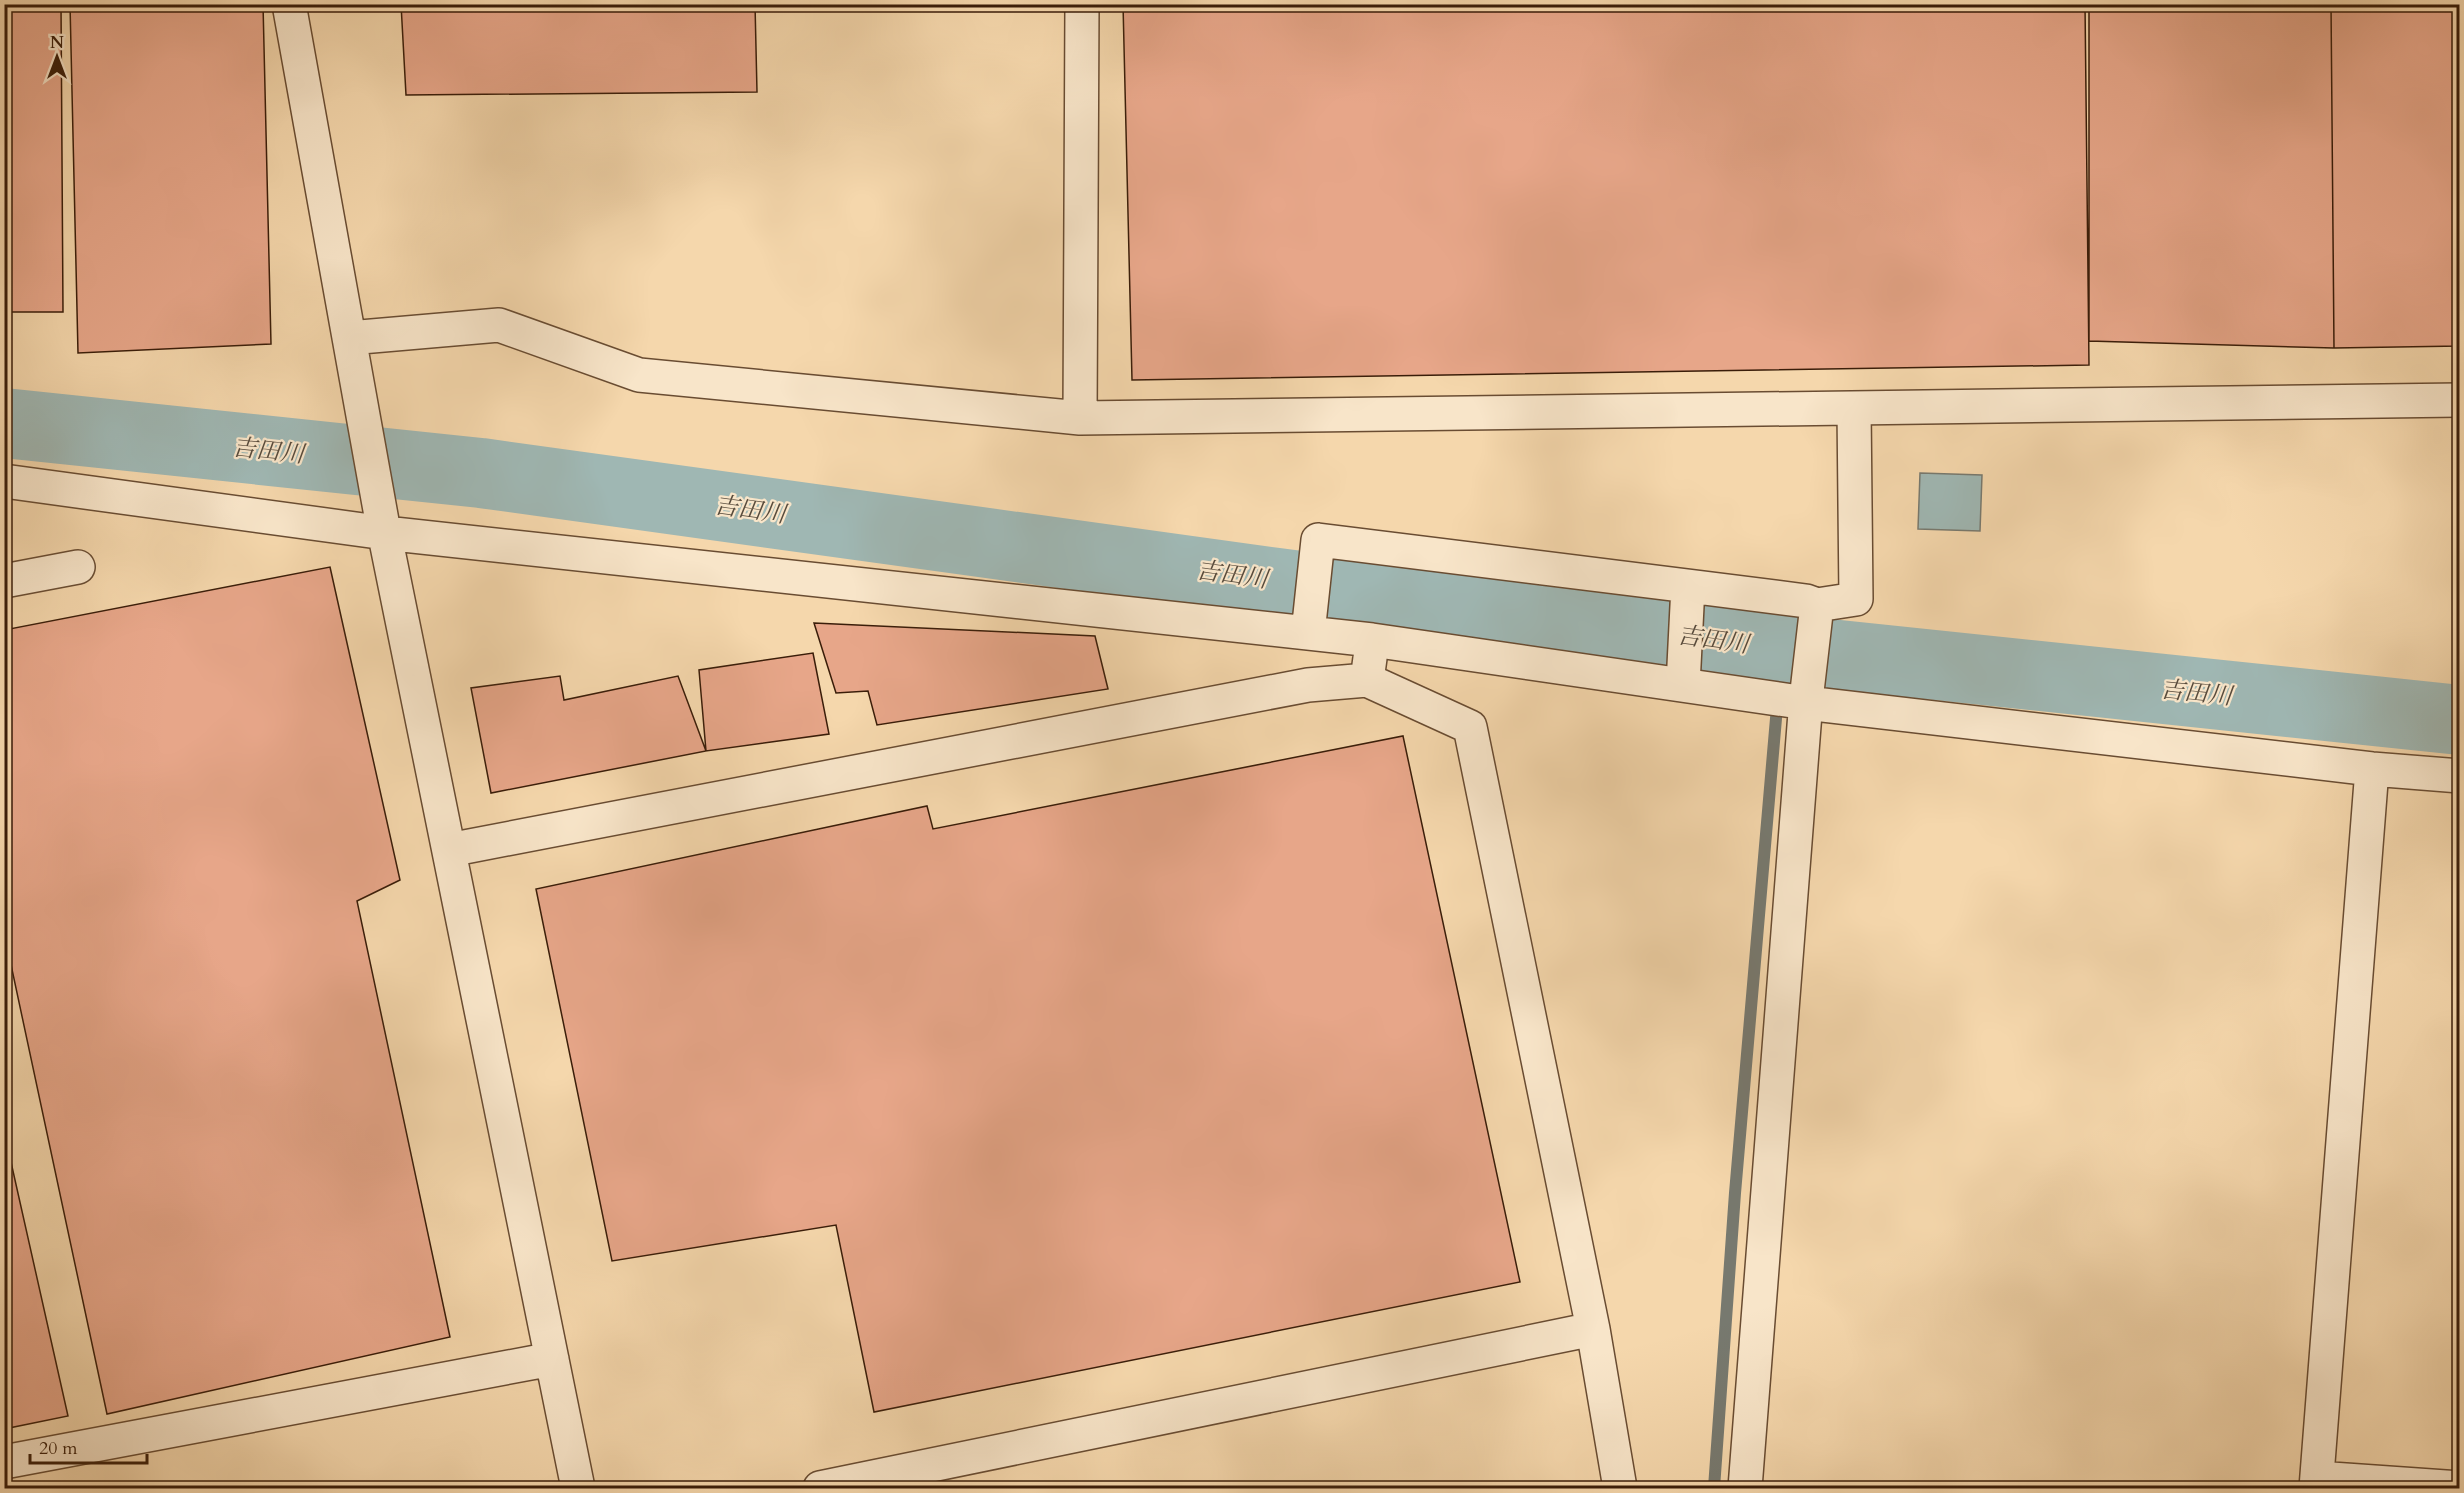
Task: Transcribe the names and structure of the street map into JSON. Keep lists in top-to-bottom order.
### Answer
{
  "water": ["吉田川"],
  "scale_bar": "20 m",
  "north": "top"
}
